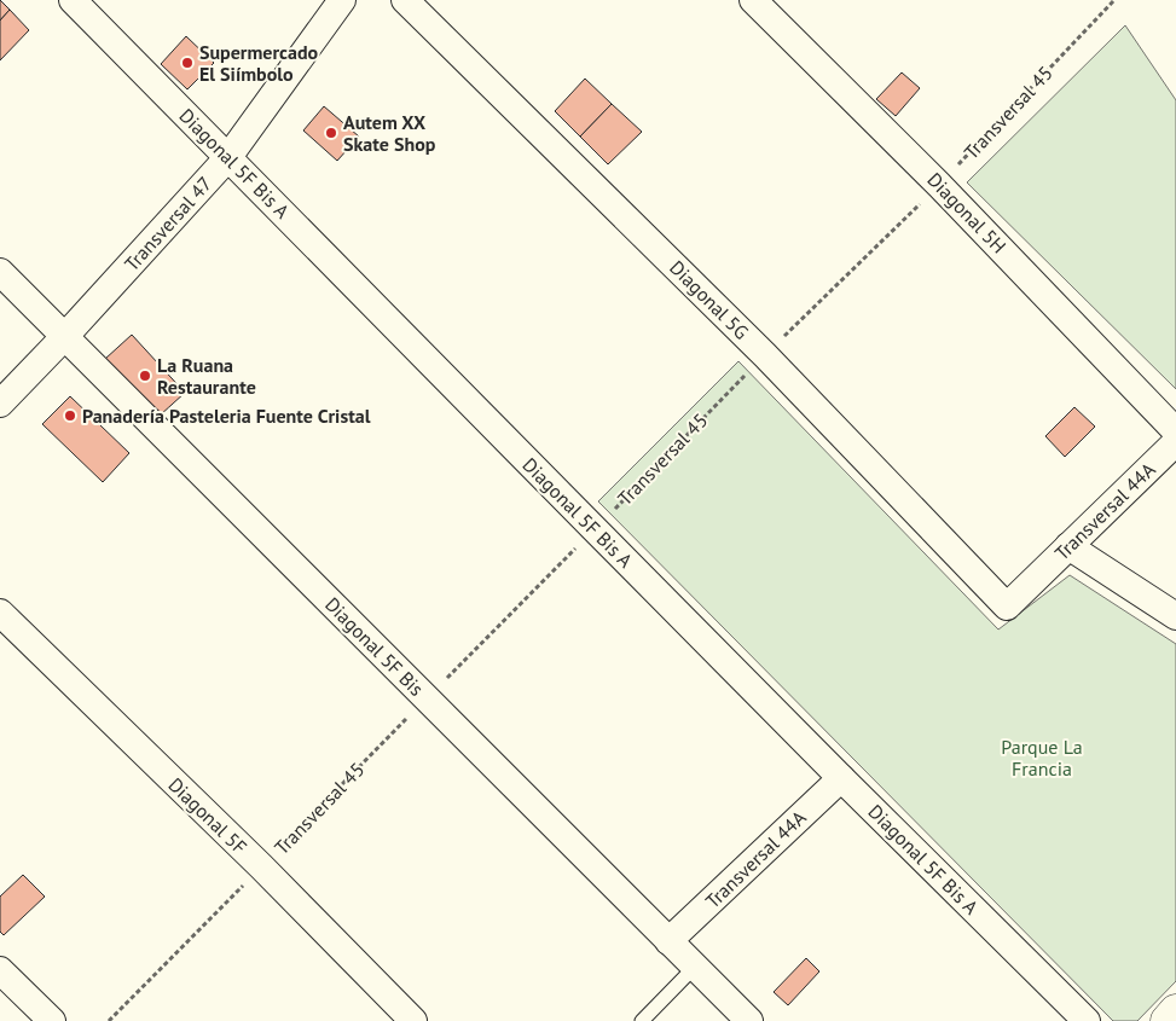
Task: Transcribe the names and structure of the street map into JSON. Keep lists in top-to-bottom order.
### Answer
{
  "streets": {
    "street": [
      "Diagonal 5F Bis A",
      "Diagonal 5H",
      "Transversal 47",
      "Diagonal 5G",
      "Transversal 44A",
      "Diagonal 5F Bis",
      "Diagonal 5F"
    ],
    "path": ["Transversal 45"]
  },
  "crossings": [
    ["Transversal 45", "Diagonal 5F Bis A"],
    ["Transversal 45", "Diagonal 5H"],
    ["Transversal 45", "Diagonal 5G"],
    ["Transversal 45", "Diagonal 5F Bis"],
    ["Transversal 45", "Diagonal 5F"],
    ["Diagonal 5F Bis A", "Transversal 47"],
    ["Diagonal 5F Bis A", "Transversal 44A"],
    ["Transversal 47", "Diagonal 5F Bis"],
    ["Diagonal 5G", "Transversal 44A"],
    ["Transversal 44A", "Diagonal 5F Bis"]
  ],
  "parks": ["Parque La Francia"],
  "places": [
    "Supermercado El Siímbolo",
    "Autem XX Skate Shop",
    "La Ruana Restaurante",
    "Panadería Pasteleria Fuente Cristal"
  ]
}
